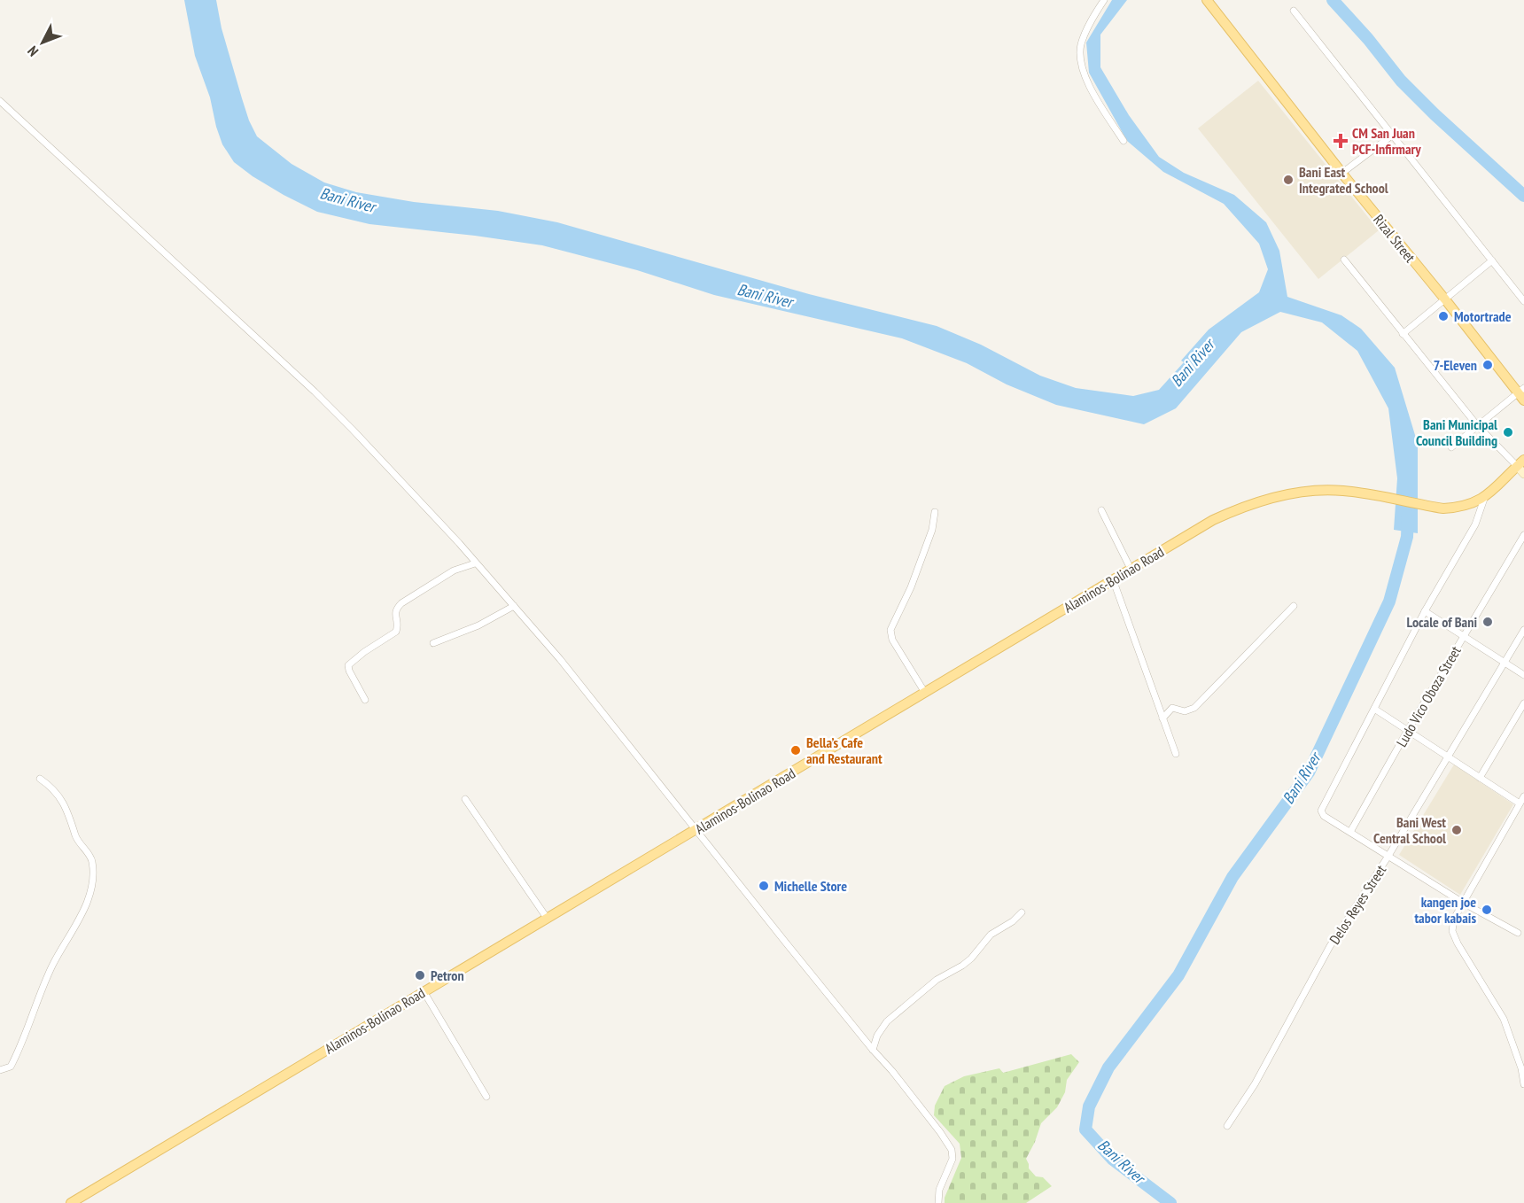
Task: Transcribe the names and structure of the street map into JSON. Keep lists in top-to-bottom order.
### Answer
{
  "streets": {
    "main road": ["Rizal Street", "Alaminos-Bolinao Road"],
    "street": ["Ludo Vico Oboza Street", "Delos Reyes Street"]
  },
  "water": ["Bani River"],
  "places": {
    "health": ["CM San Juan PCF-Infirmary"],
    "other": [
      "Bani East Integrated School",
      "Motortrade",
      "7-Eleven",
      "Bani Municipal Council Building",
      "Locale of Bani",
      "Bella’s Cafe and Restaurant",
      "Bani West Central School",
      "Michelle Store",
      "kangen joe tabor kabais",
      "Petron"
    ]
  },
  "north": "bottom left"
}
